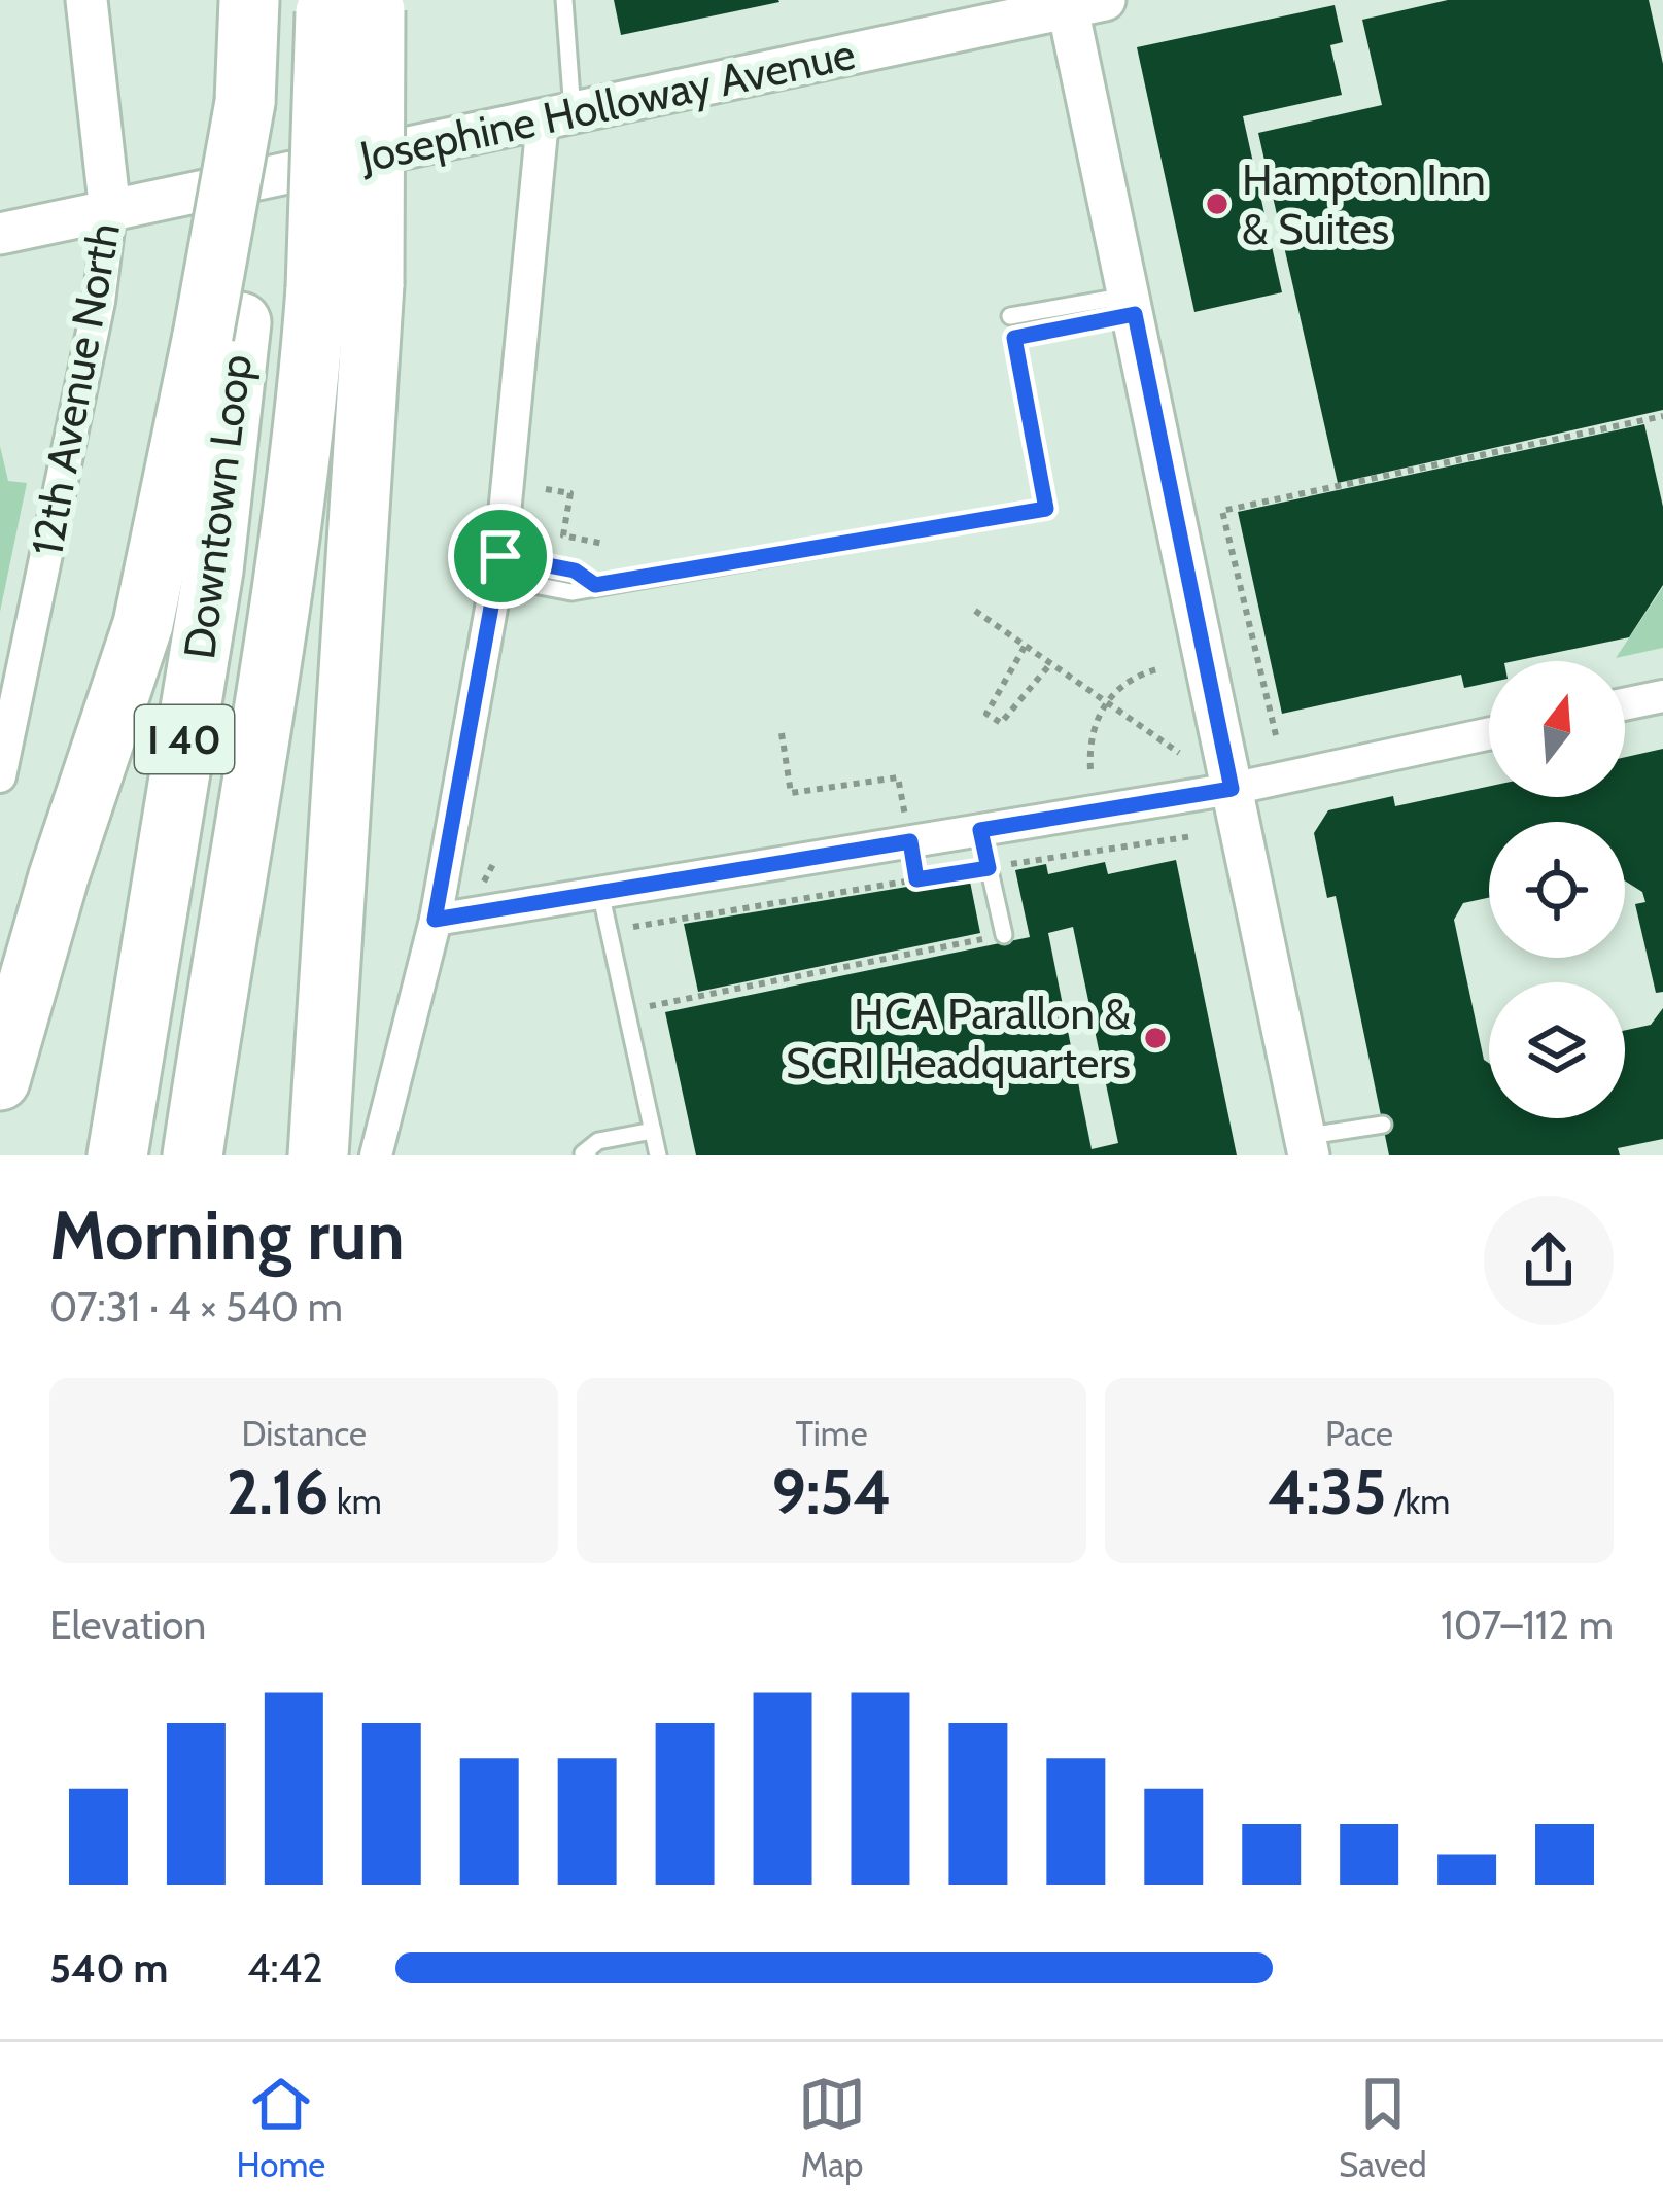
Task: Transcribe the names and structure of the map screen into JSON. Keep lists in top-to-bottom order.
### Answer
{
  "streets": {
    "highway": ["Downtown Loop", "I 40"],
    "street": ["Josephine Holloway Avenue", "12th Avenue North"]
  },
  "crossings": [
    ["Josephine Holloway Avenue", "12th Avenue North"]
  ],
  "places": ["Hampton Inn & Suites", "HCA Parallon & SCRI Headquarters"],
  "north": "top",
  "page": {
    "heading": ["Morning run", "07:31 · 4 × 540 m"],
    "stats": [
      ["Distance", "2.16 km"],
      ["Time", "9:54"],
      ["Pace", "4:35 /km"]
    ],
    "chart": ["Elevation", "107–112 m"],
    "list": [
      {
        "name": "540 m",
        "note": "4:42"
      }
    ],
    "tabs": ["Home", "Map", "Saved"]
  }
}
